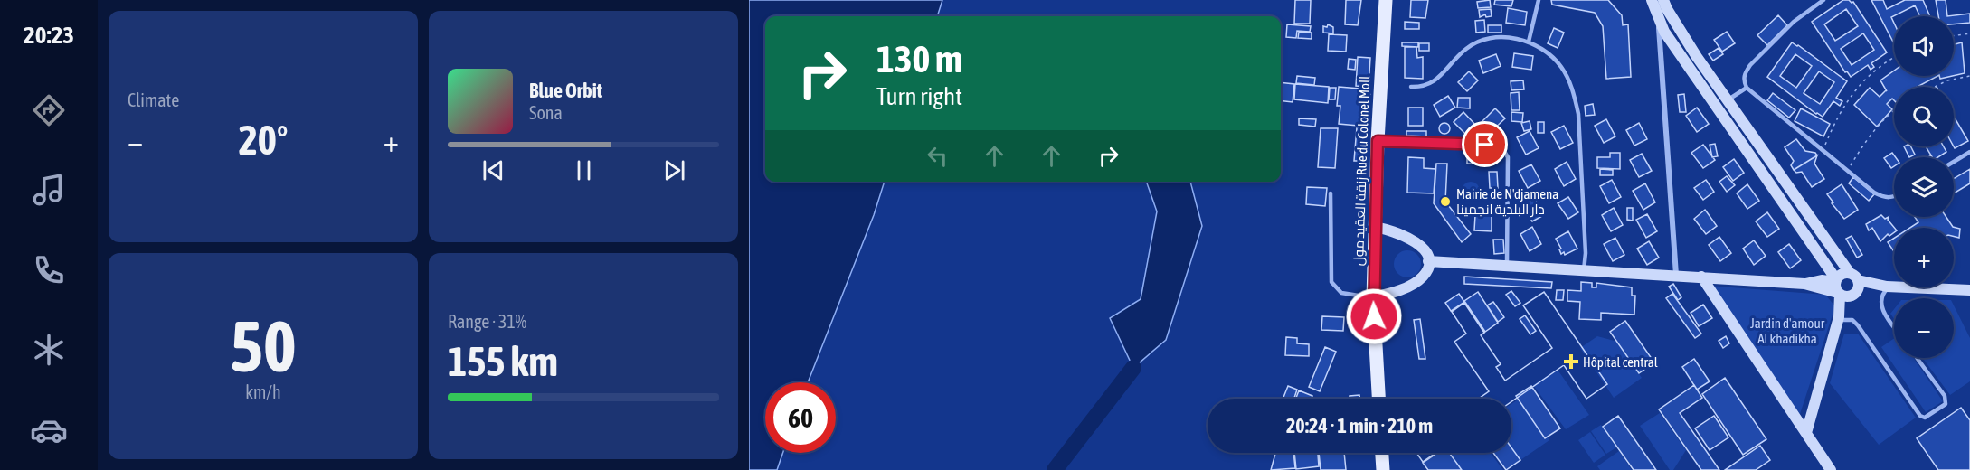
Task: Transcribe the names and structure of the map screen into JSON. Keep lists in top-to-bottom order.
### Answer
{
  "streets": {
    "main road": ["زنقة العقيد مول Rue du Colonel Moll"]
  },
  "parks": ["Jardin d'amour Al khadikha"],
  "places": {
    "other": ["Mairie de N'djamena دار البلدية انجمينا"],
    "health": ["Hôpital central"]
  },
  "page": {
    "tabs": "20:23",
    "tile": [
      "Climate",
      ["50", "km/h"],
      ["Range · 31%", "155 km"]
    ],
    "map_buttons": ["+", "−"],
    "turn": ["130 m", "Turn right"],
    "song": ["Blue Orbit", "Sona"],
    "heat": ["−", "20°", "+"],
    "limit": "60",
    "trip": "20:24 · 1 min · 210 m"
  }
}
